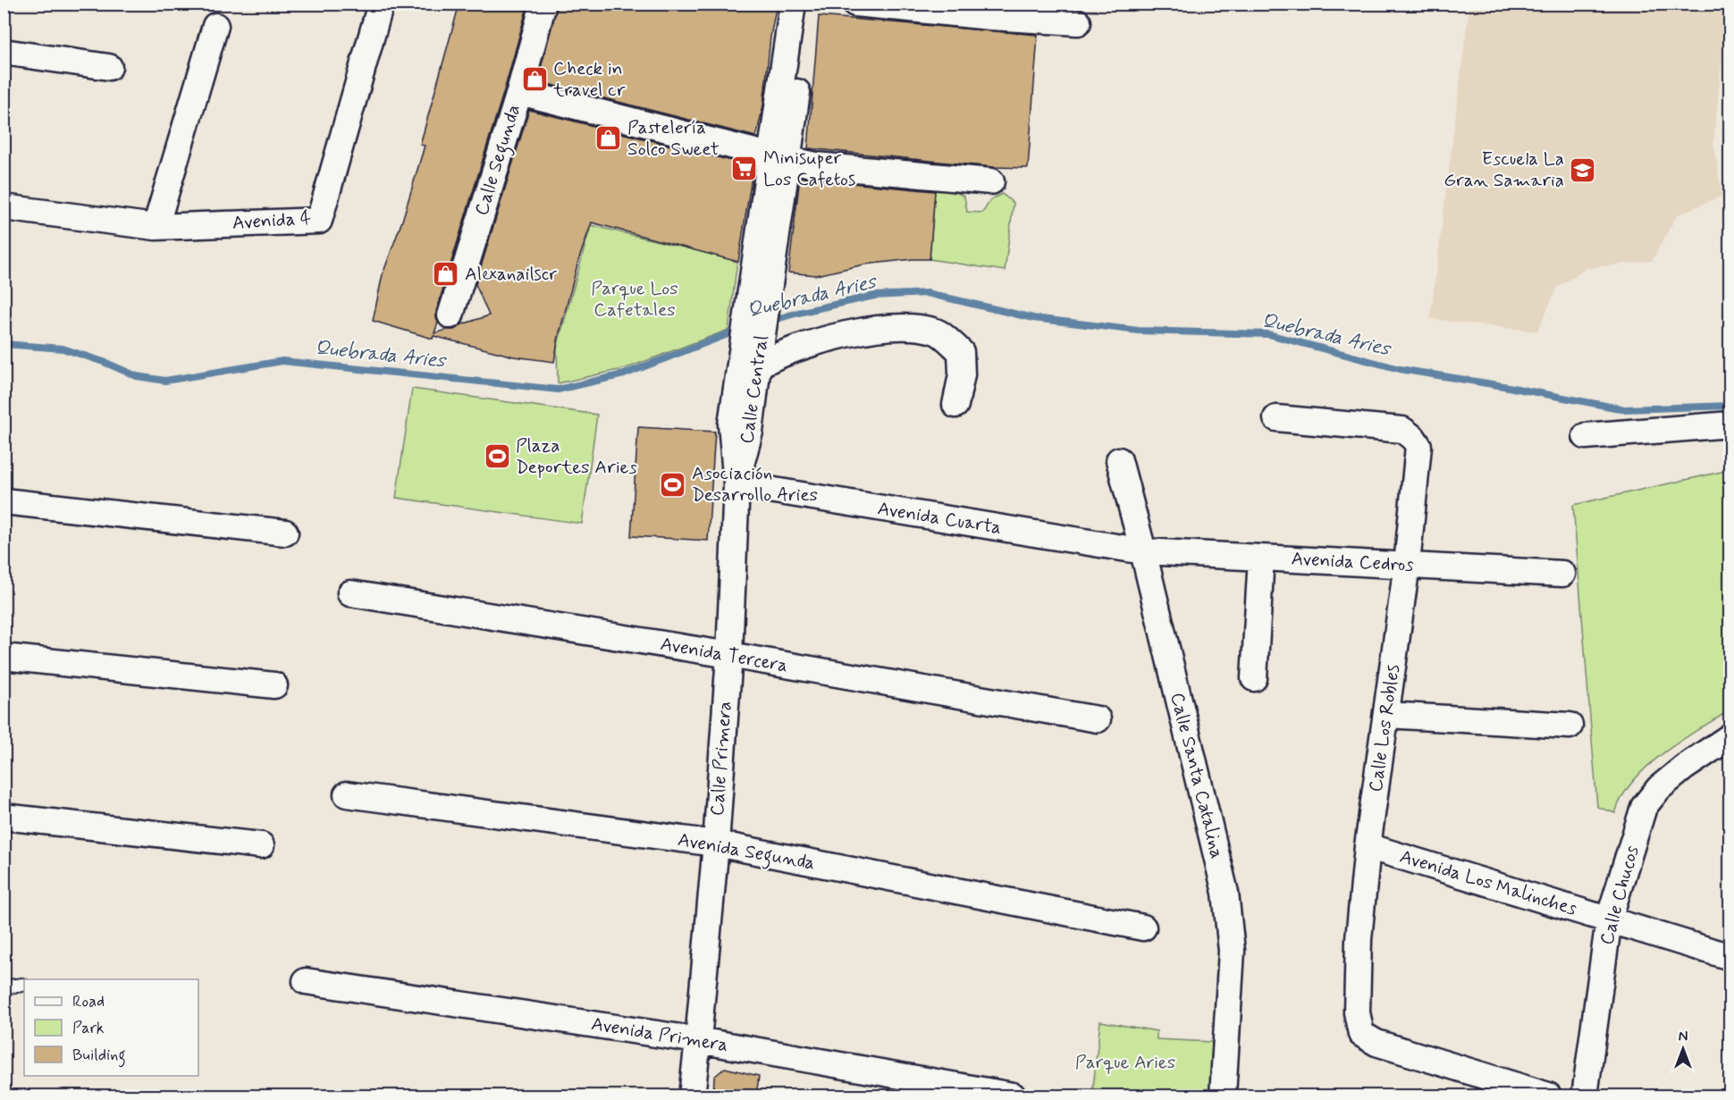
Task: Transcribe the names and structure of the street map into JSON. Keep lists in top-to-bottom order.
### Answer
{
  "streets": {
    "street": [
      "Calle Segunda",
      "Avenida 4",
      "Calle Central",
      "Avenida Cuarta",
      "Avenida Cedros",
      "Avenida Tercera",
      "Calle Los Robles",
      "Calle Primera",
      "Calle Santa Catalina",
      "Avenida Segunda",
      "Avenida Los Malinches",
      "Calle Chucos",
      "Avenida Primera"
    ]
  },
  "crossings": [
    ["Calle Central", "Avenida Cuarta"],
    ["Calle Central", "Calle Primera"],
    ["Avenida Cuarta", "Avenida Cedros"],
    ["Avenida Cuarta", "Calle Primera"],
    ["Avenida Cuarta", "Calle Santa Catalina"],
    ["Avenida Cedros", "Calle Los Robles"],
    ["Avenida Cedros", "Calle Santa Catalina"],
    ["Avenida Tercera", "Calle Primera"],
    ["Calle Los Robles", "Avenida Los Malinches"],
    ["Calle Primera", "Avenida Segunda"],
    ["Calle Primera", "Avenida Primera"],
    ["Avenida Los Malinches", "Calle Chucos"]
  ],
  "water": ["Quebrada Aries"],
  "parks": ["Parque Los Cafetales", "Parque Aries"],
  "places": {
    "shop": ["Check in travel cr", "Pastelería Solco Sweet", "Alexanailscr"],
    "supermarket": ["Minisuper Los Cafetos"],
    "school or university": ["Escuela La Gran Samaria"],
    "sports": ["Plaza Deportes Aries", "Asociación Desarrollo Aries"]
  },
  "legend": ["Road", "Park", "Building"],
  "north": "top"
}
